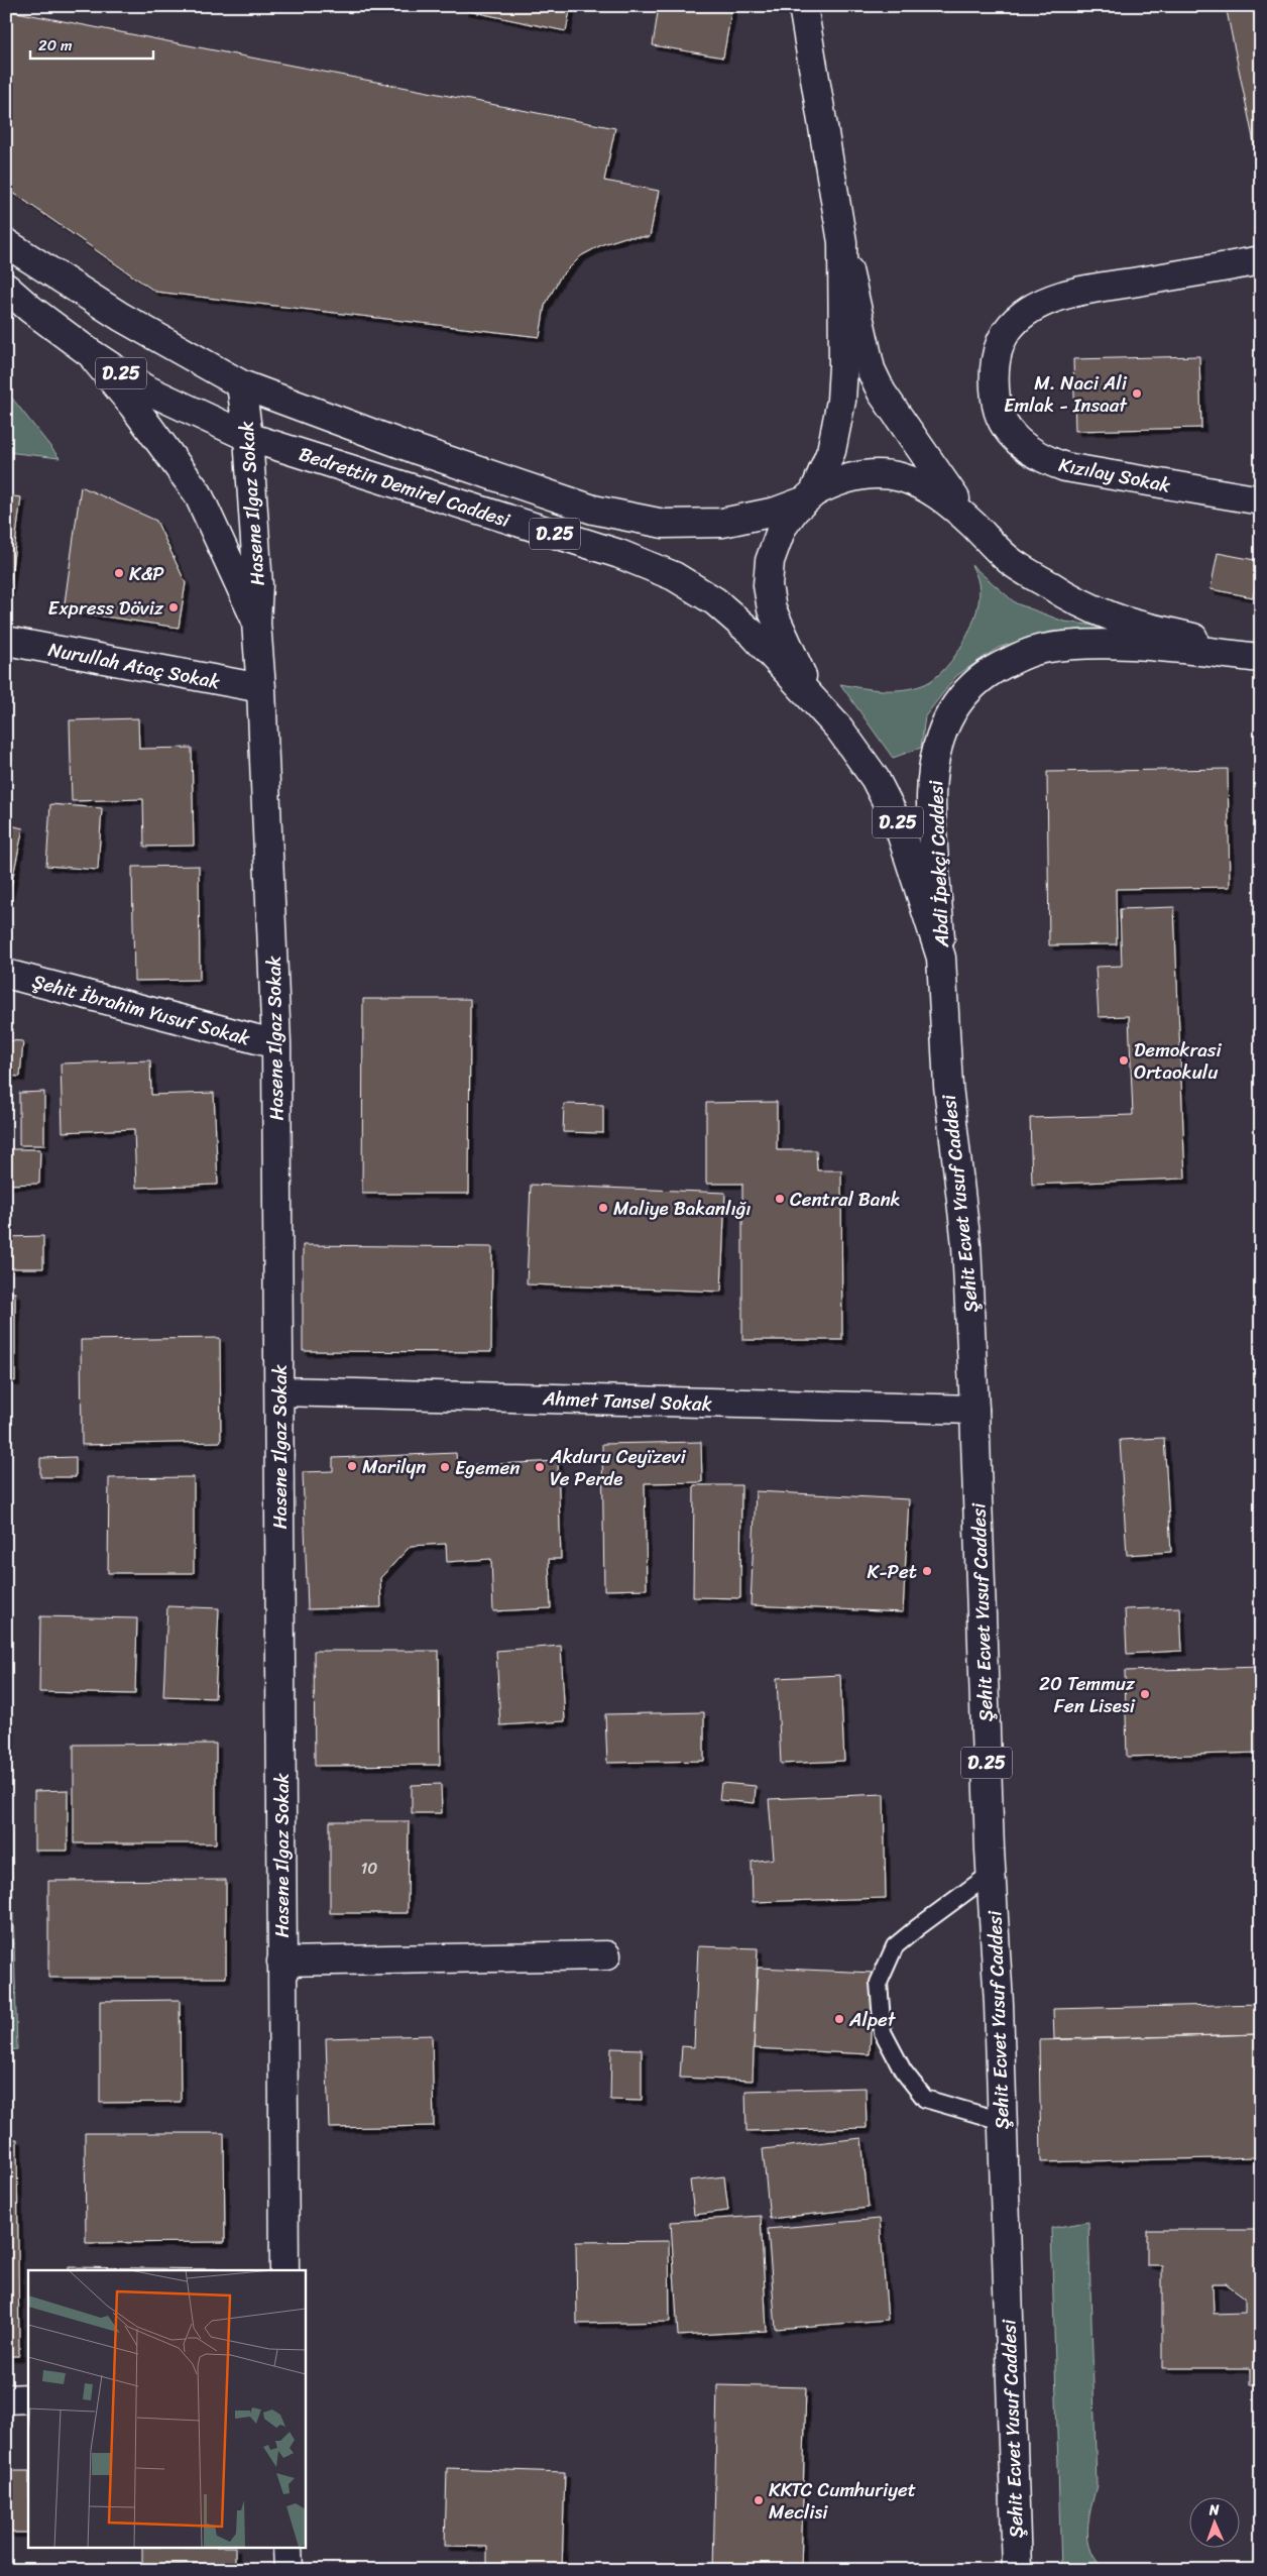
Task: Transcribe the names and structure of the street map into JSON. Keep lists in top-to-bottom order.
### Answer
{
  "streets": {
    "main road": [
      "D.25",
      "Kızılay Sokak",
      "Bedrettin Demirel Caddesi",
      "Hasene Ilgaz Sokak",
      "Nurullah Ataç Sokak",
      "Abdi İpekçi Caddesi",
      "Şehit İbrahim Yusuf Sokak",
      "Şehit Ecvet Yusuf Caddesi",
      "Ahmet Tansel Sokak"
    ]
  },
  "crossings": [
    ["D.25", "Bedrettin Demirel Caddesi"],
    ["D.25", "Abdi İpekçi Caddesi"],
    ["D.25", "Şehit Ecvet Yusuf Caddesi"],
    ["Bedrettin Demirel Caddesi", "Hasene Ilgaz Sokak"],
    ["Bedrettin Demirel Caddesi", "Abdi İpekçi Caddesi"],
    ["Hasene Ilgaz Sokak", "Nurullah Ataç Sokak"],
    ["Hasene Ilgaz Sokak", "Şehit İbrahim Yusuf Sokak"],
    ["Hasene Ilgaz Sokak", "Ahmet Tansel Sokak"],
    ["Abdi İpekçi Caddesi", "Şehit Ecvet Yusuf Caddesi"],
    ["Şehit Ecvet Yusuf Caddesi", "Ahmet Tansel Sokak"]
  ],
  "places": [
    "M. Naci Ali Emlak - Insaat",
    "K&P",
    "Express Döviz",
    "Demokrasi Ortaokulu",
    "Central Bank",
    "Maliye Bakanlığı",
    "Marilyn",
    "Egemen",
    "Akduru Ceyïzevi Ve Perde",
    "K-Pet",
    "20 Temmuz Fen Lisesi",
    "Alpet",
    "KKTC Cumhuriyet Meclisi"
  ],
  "house_numbers": ["10"],
  "scale_bar": "20 m",
  "north": "top"
}
